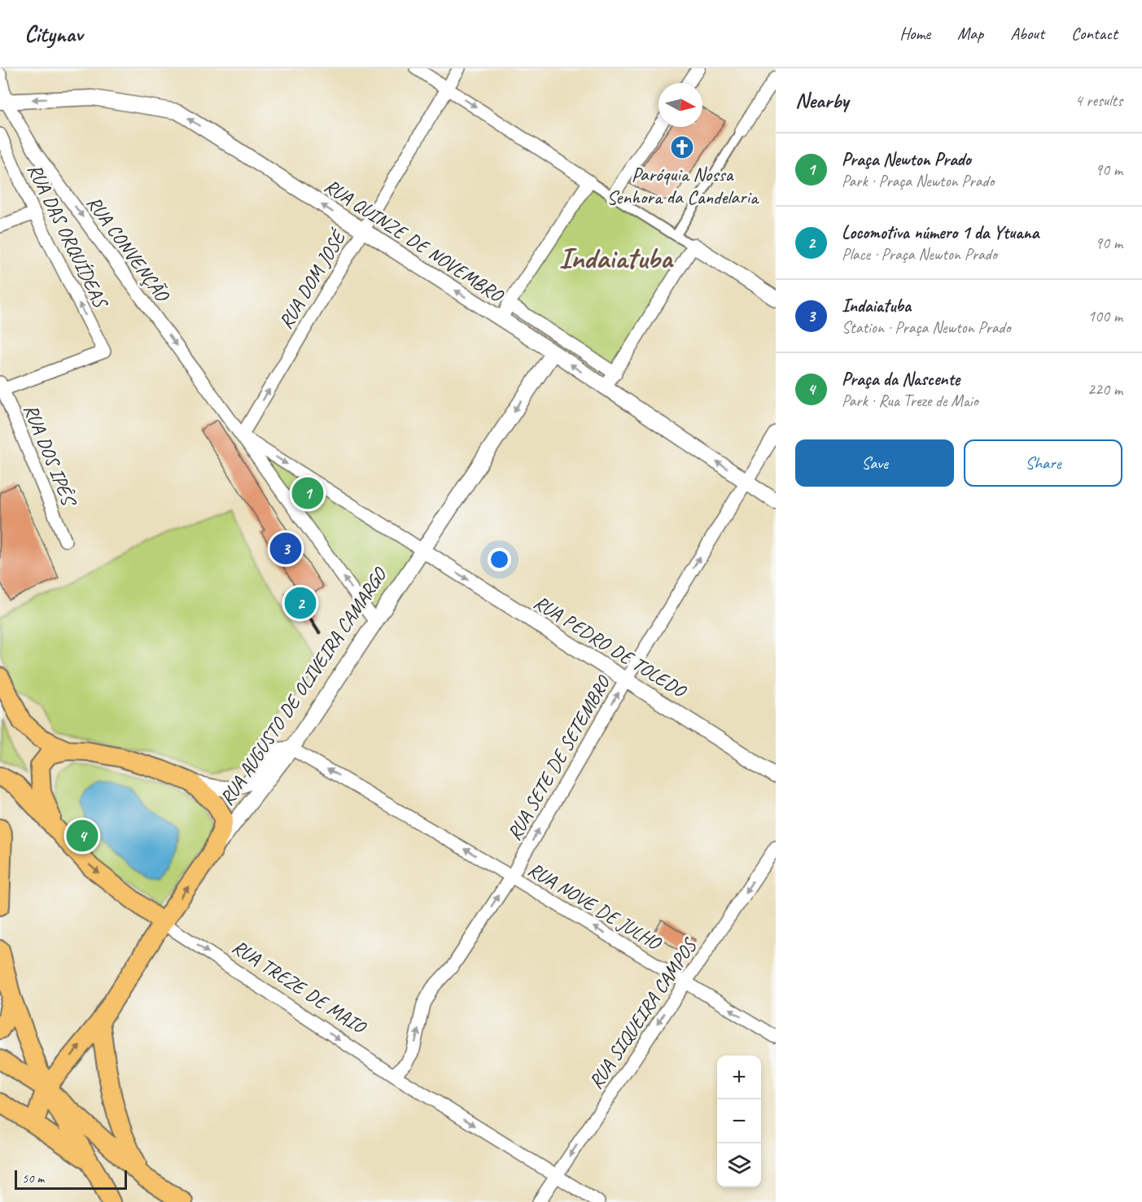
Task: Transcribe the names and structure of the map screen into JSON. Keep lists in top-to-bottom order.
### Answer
{
  "streets": {
    "main road": ["RUA AUGUSTO DE OLIVEIRA CAMARGO", "RUA TREZE DE MAIO"],
    "street": [
      "RUA DAS ORQUÍDEAS",
      "RUA QUINZE DE NOVEMBRO",
      "RUA CONVENÇÃO",
      "RUA DOM JOSÉ",
      "RUA DOS IPÊS",
      "RUA PEDRO DE TOLEDO",
      "RUA SETE DE SETEMBRO",
      "RUA NOVE DE JULHO",
      "RUA SIQUEIRA CAMPOS"
    ]
  },
  "crossings": [
    ["RUA DAS ORQUÍDEAS", "RUA DOS IPÊS"],
    ["RUA QUINZE DE NOVEMBRO", "RUA CONVENÇÃO"],
    ["RUA QUINZE DE NOVEMBRO", "RUA DOM JOSÉ"],
    ["RUA QUINZE DE NOVEMBRO", "RUA AUGUSTO DE OLIVEIRA CAMARGO"],
    ["RUA QUINZE DE NOVEMBRO", "RUA SETE DE SETEMBRO"],
    ["RUA CONVENÇÃO", "RUA DOM JOSÉ"],
    ["RUA CONVENÇÃO", "RUA AUGUSTO DE OLIVEIRA CAMARGO"],
    ["RUA PEDRO DE TOLEDO", "RUA AUGUSTO DE OLIVEIRA CAMARGO"],
    ["RUA PEDRO DE TOLEDO", "RUA SETE DE SETEMBRO"],
    ["RUA AUGUSTO DE OLIVEIRA CAMARGO", "RUA NOVE DE JULHO"],
    ["RUA AUGUSTO DE OLIVEIRA CAMARGO", "RUA TREZE DE MAIO"],
    ["RUA SETE DE SETEMBRO", "RUA NOVE DE JULHO"],
    ["RUA SETE DE SETEMBRO", "RUA TREZE DE MAIO"],
    ["RUA NOVE DE JULHO", "RUA SIQUEIRA CAMPOS"],
    ["RUA TREZE DE MAIO", "RUA SIQUEIRA CAMPOS"]
  ],
  "one_way": [
    "RUA QUINZE DE NOVEMBRO",
    "RUA DOM JOSÉ",
    "RUA PEDRO DE TOLEDO",
    "RUA SETE DE SETEMBRO",
    "RUA NOVE DE JULHO",
    "RUA TREZE DE MAIO",
    "RUA SIQUEIRA CAMPOS"
  ],
  "districts": ["Indaiatuba"],
  "places": {
    "church": ["Paróquia Nossa Senhora da Candelaria"]
  },
  "scale_bar": "50 m",
  "north": "right",
  "page": {
    "header": "Citynav",
    "nav": [
      "Home",
      "Map",
      "About",
      "Contact"
    ],
    "heading": ["Nearby", "4 results"],
    "list": [
      {
        "mark": "1",
        "name": "Praça Newton Prado",
        "note": "Park · Praça Newton Prado",
        "value": "90 m"
      },
      {
        "mark": "2",
        "name": "Locomotiva número 1 da Ytuana",
        "note": "Place · Praça Newton Prado",
        "value": "90 m"
      },
      {
        "mark": "3",
        "name": "Indaiatuba",
        "note": "Station · Praça Newton Prado",
        "value": "100 m"
      },
      {
        "mark": "4",
        "name": "Praça da Nascente",
        "note": "Park · Rua Treze de Maio",
        "value": "220 m"
      }
    ],
    "buttons": ["Save", "Share"],
    "pins": [
      "1",
      "3",
      "2",
      "4"
    ],
    "map_buttons": ["+", "−"],
    "scale": "50 m"
  }
}
